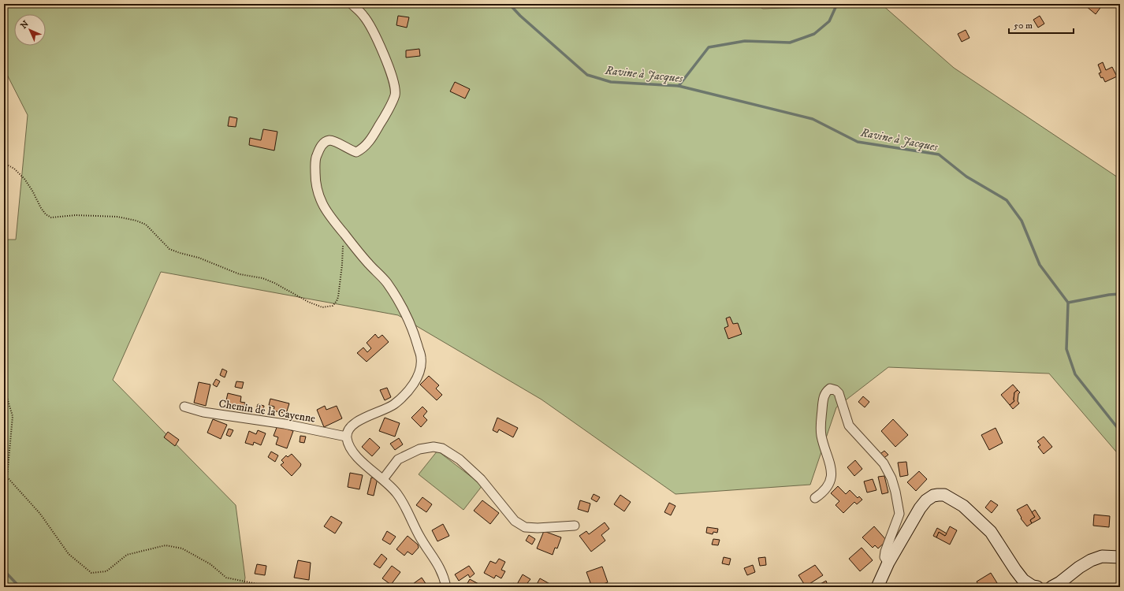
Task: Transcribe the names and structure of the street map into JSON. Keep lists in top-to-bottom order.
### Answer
{
  "streets": {
    "street": ["Chemin de la Cayenne"]
  },
  "water": ["Ravine à Jacques"],
  "scale_bar": "50 m",
  "north": "top left"
}
